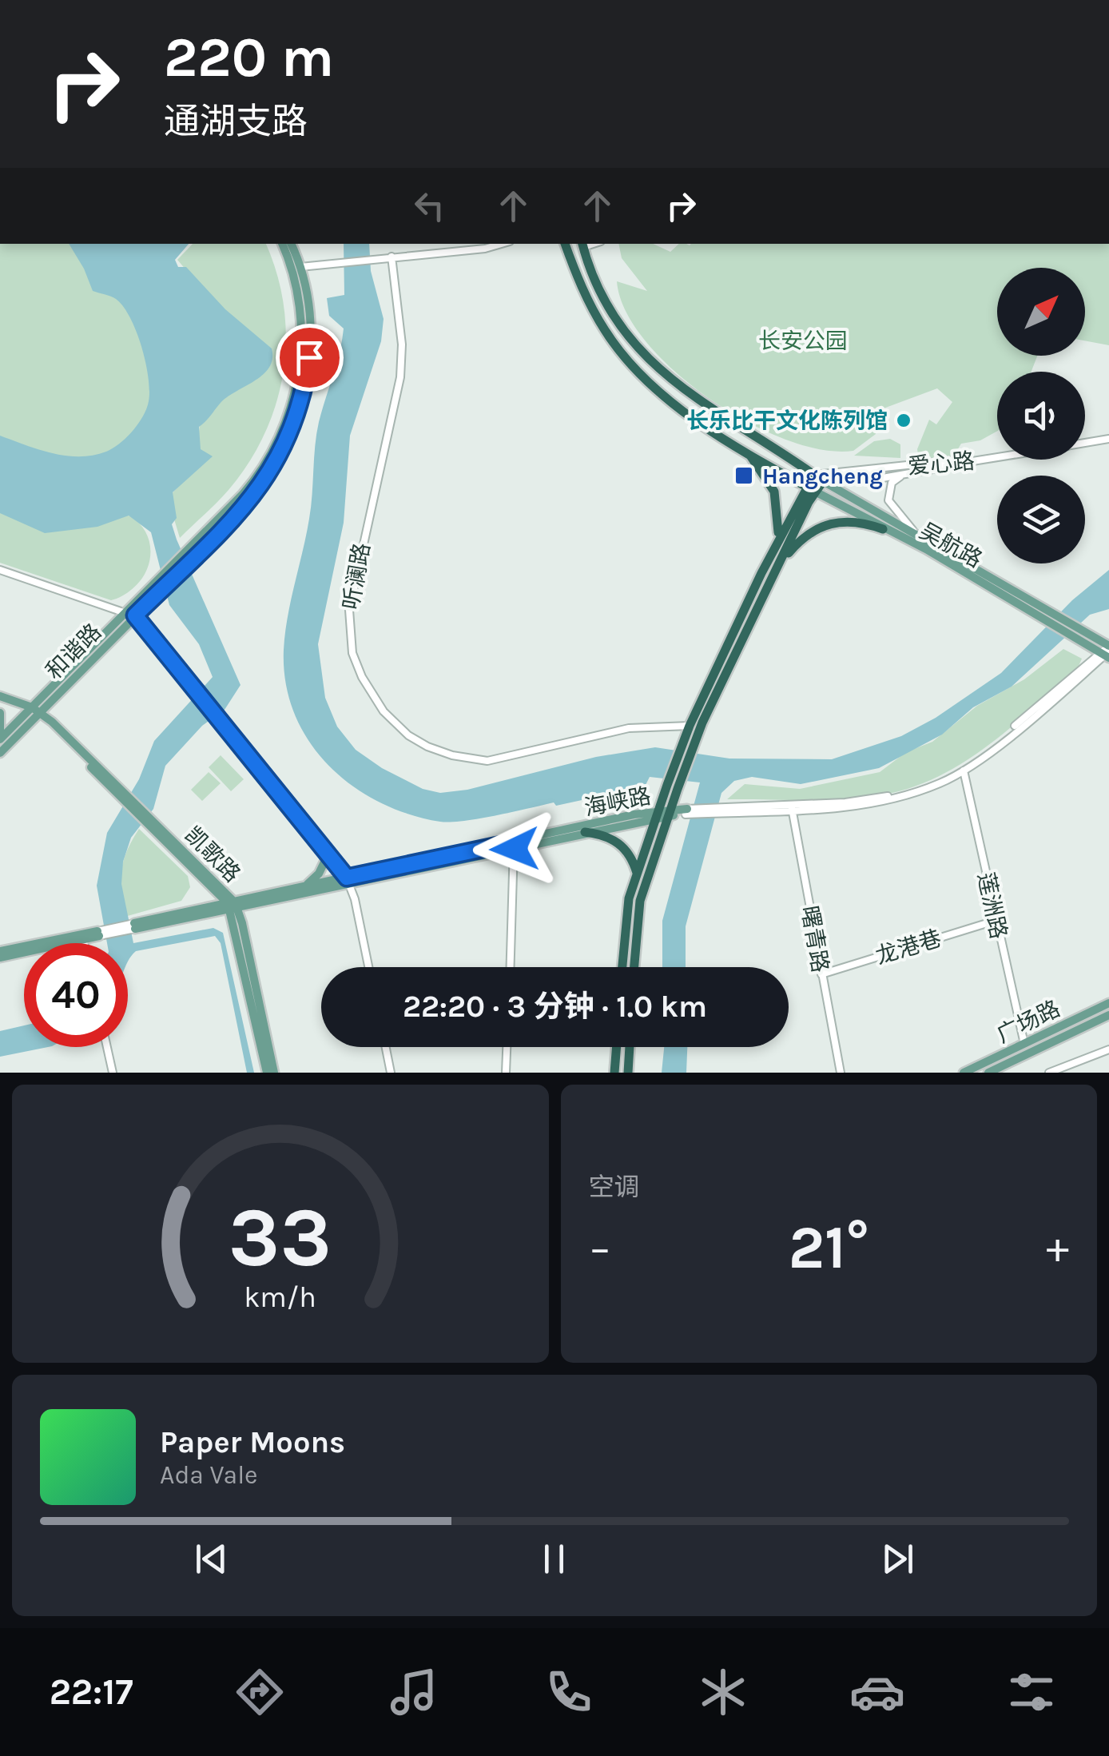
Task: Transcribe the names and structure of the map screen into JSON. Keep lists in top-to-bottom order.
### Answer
{
  "streets": {
    "main road": [
      "吴航路",
      "和谐路",
      "海峡路",
      "凯歌路",
      "广场路"
    ],
    "street": [
      "爱心路",
      "听澜路",
      "莲洲路",
      "曙青路",
      "龙港巷"
    ]
  },
  "crossings": [
    ["爱心路", "吴航路"],
    ["吴航路", "海峡路"],
    ["和谐路", "凯歌路"],
    ["海峡路", "凯歌路"],
    ["海峡路", "莲洲路"],
    ["海峡路", "曙青路"],
    ["莲洲路", "龙港巷"],
    ["莲洲路", "广场路"],
    ["曙青路", "龙港巷"]
  ],
  "parks": ["长安公园"],
  "places": {
    "other": ["长乐比干文化陈列馆"],
    "transit": ["Hangcheng"]
  },
  "north": "top right",
  "page": {
    "turn": ["220 m", "通湖支路"],
    "limit": "40",
    "trip": "22:20 · 3 分钟 · 1.0 km",
    "tile": "空调",
    "heat": ["−", "21°", "+"],
    "song": ["Paper Moons", "Ada Vale"],
    "tabs": "22:17",
    "gauge": ["33", "km/h"]
  }
}
